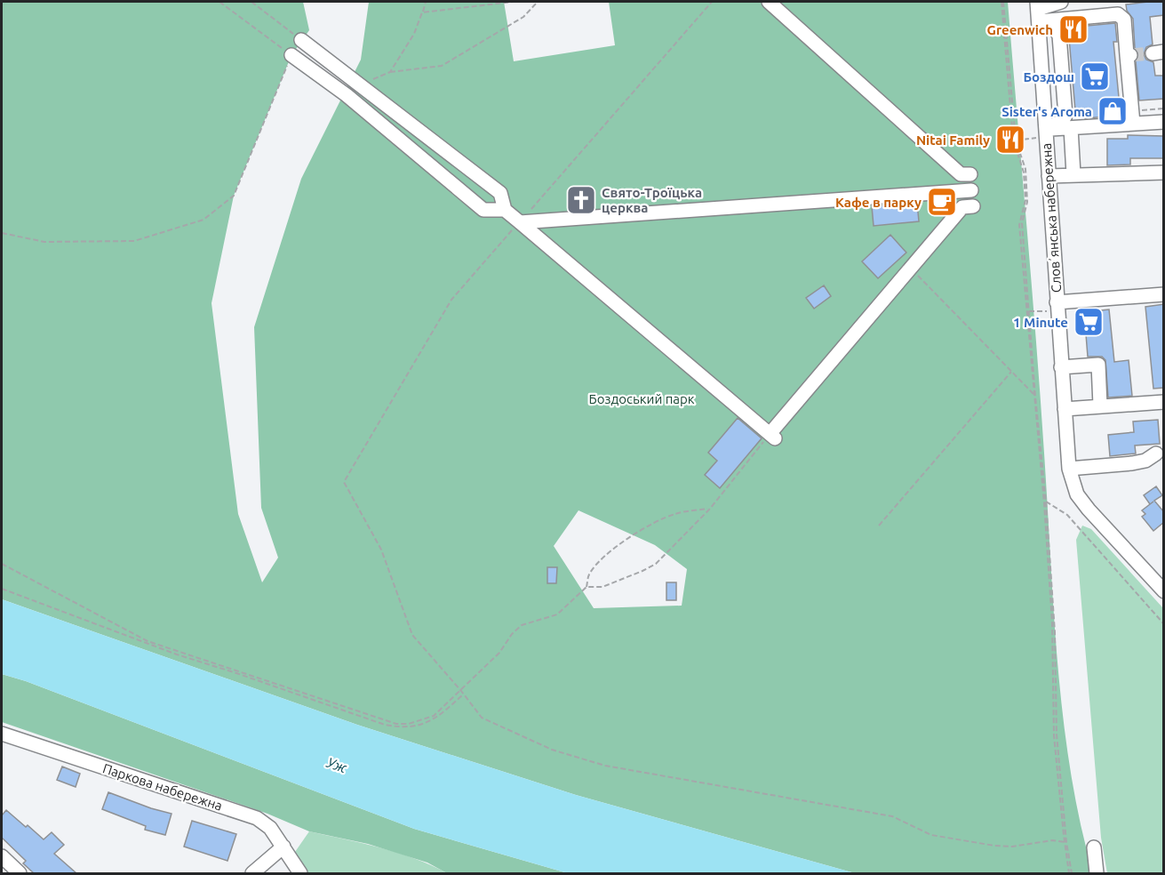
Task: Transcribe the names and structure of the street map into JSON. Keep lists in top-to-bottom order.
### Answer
{
  "streets": {
    "street": ["Словʼянська набережна", "Паркова набережна"]
  },
  "water": ["Уж"],
  "parks": ["Боздоський парк"],
  "places": {
    "restaurant": ["Greenwich", "Nitai Family"],
    "supermarket": ["Боздош", "1 Minute"],
    "shop": ["Sister's Aroma"],
    "church": ["Свято-Троїцька церква"],
    "cafe": ["Кафе в парку"]
  }
}
